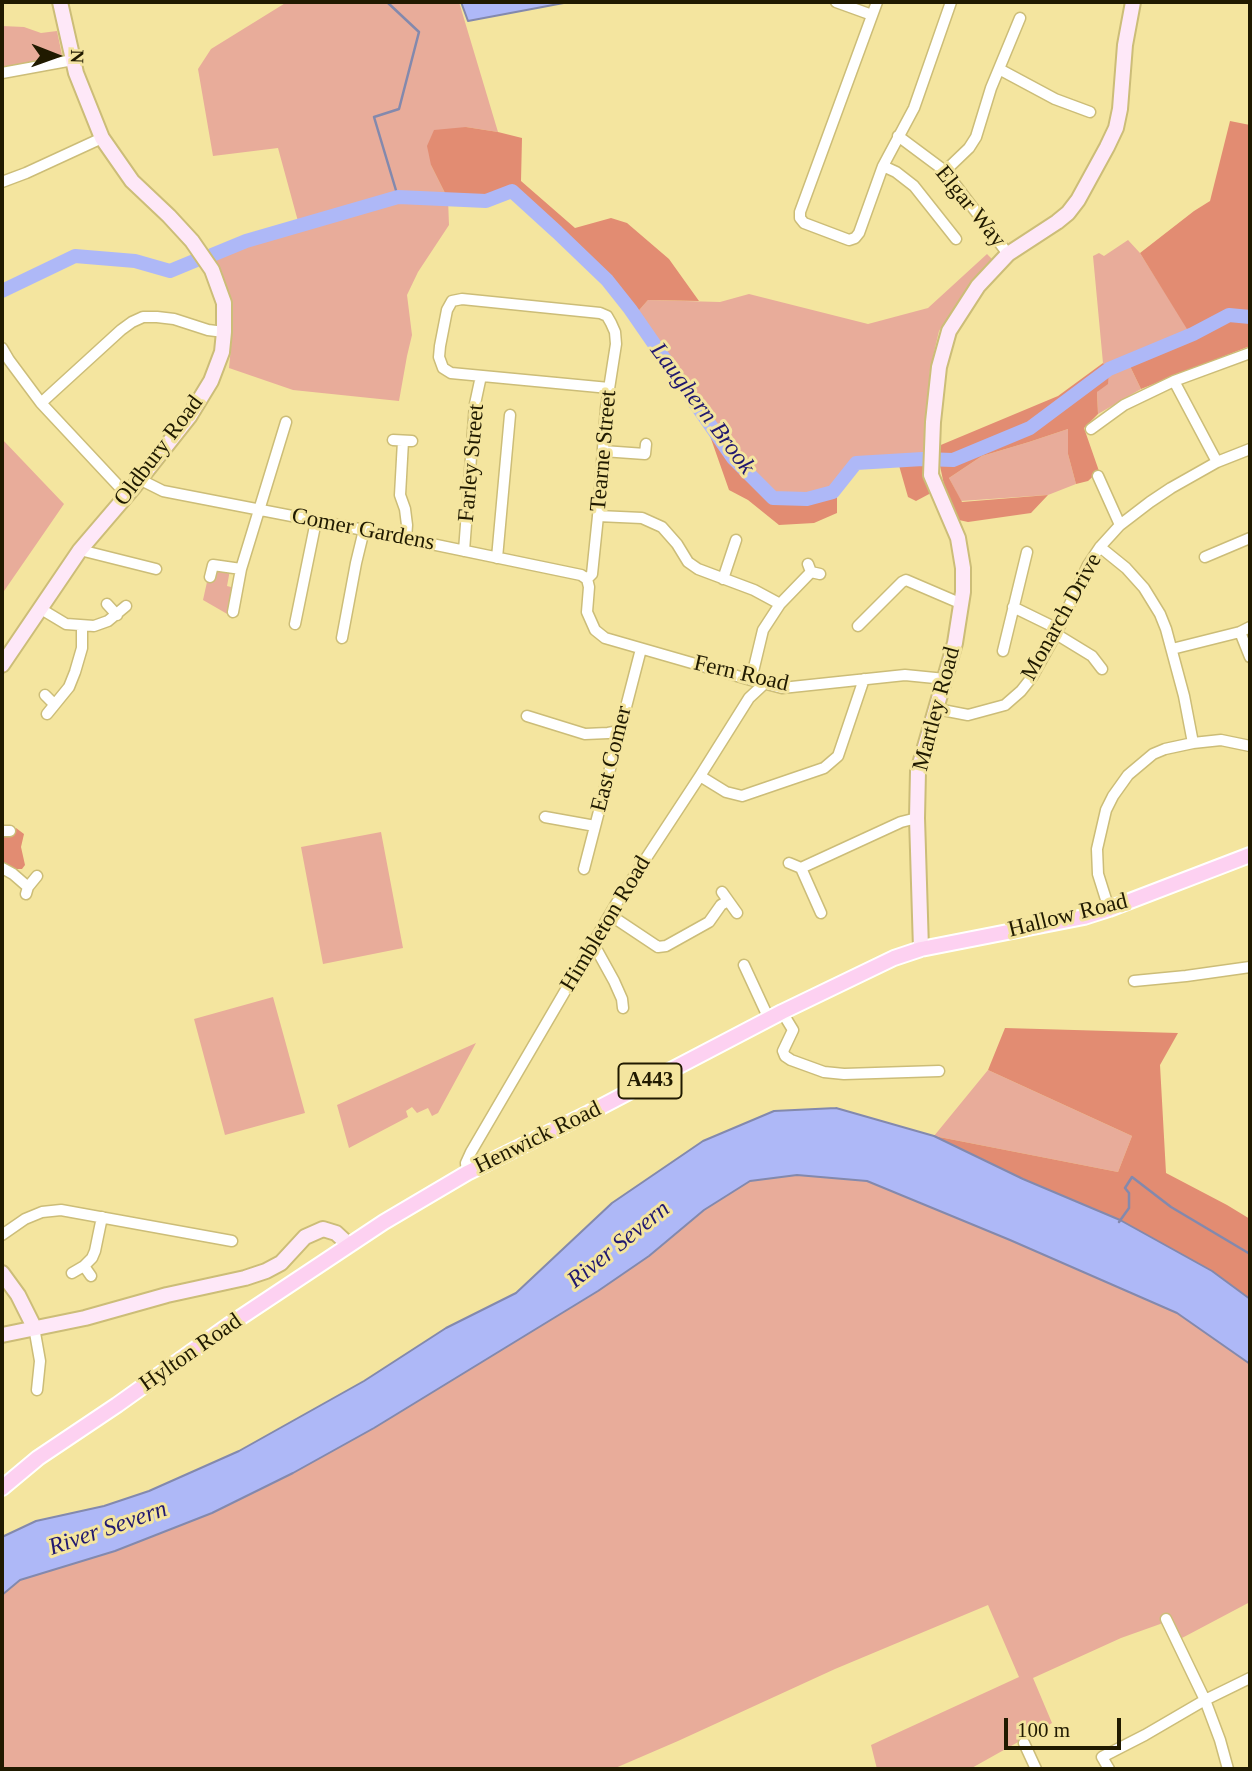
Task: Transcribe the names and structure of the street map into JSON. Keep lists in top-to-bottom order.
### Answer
{
  "streets": {
    "main road": [
      "Oldbury Road",
      "Martley Road",
      "Hallow Road",
      "A443",
      "Henwick Road",
      "Hylton Road"
    ],
    "street": [
      "Elgar Way",
      "Tearne Street",
      "Farley Street",
      "Comer Gardens",
      "Monarch Drive",
      "Fern Road",
      "East Comer",
      "Himbleton Road"
    ]
  },
  "crossings": [
    ["Elgar Way", "Martley Road"],
    ["Oldbury Road", "Comer Gardens"],
    ["Tearne Street", "Farley Street"],
    ["Tearne Street", "Comer Gardens"],
    ["Tearne Street", "Fern Road"],
    ["Farley Street", "Comer Gardens"],
    ["Comer Gardens", "Fern Road"],
    ["Monarch Drive", "Martley Road"],
    ["Fern Road", "Martley Road"],
    ["Fern Road", "East Comer"],
    ["Fern Road", "Himbleton Road"],
    ["Martley Road", "Hallow Road"],
    ["Martley Road", "Henwick Road"],
    ["Hallow Road", "Henwick Road"],
    ["Himbleton Road", "Henwick Road"],
    ["Henwick Road", "Hylton Road"]
  ],
  "water": ["Laughern Brook", "River Severn"],
  "scale_bar": "100 m",
  "north": "right"
}
